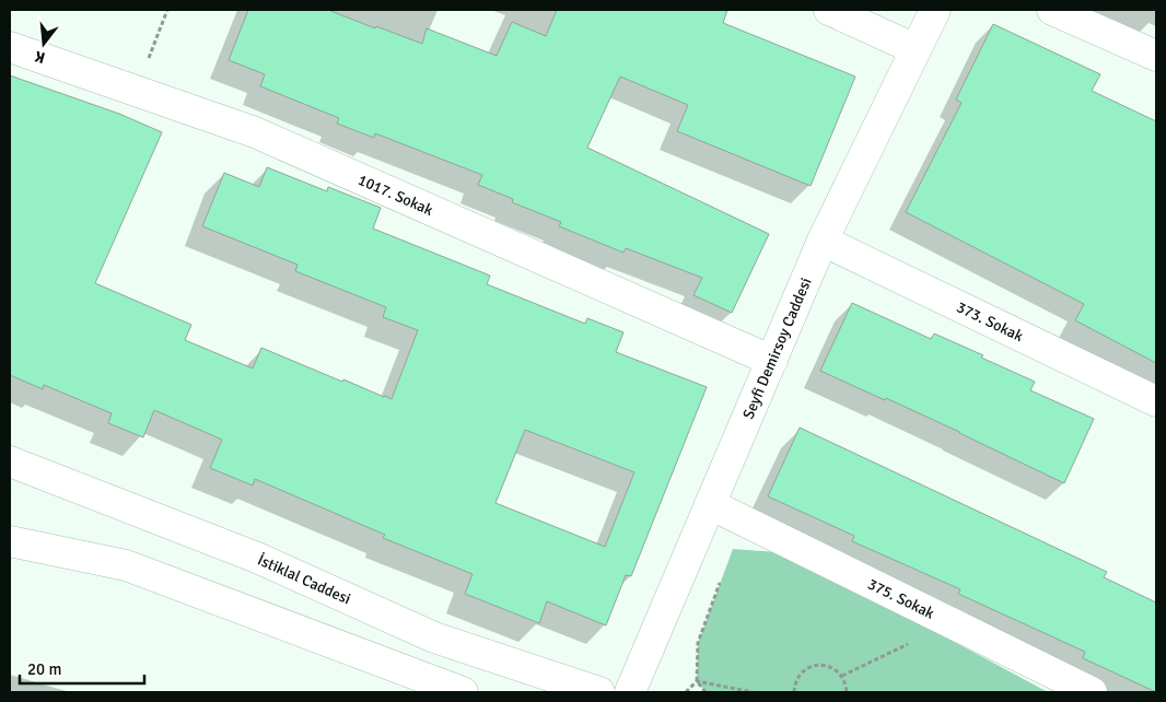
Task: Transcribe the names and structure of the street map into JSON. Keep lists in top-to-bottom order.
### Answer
{
  "streets": {
    "main road": [
      "1017. Sokak",
      "373. Sokak",
      "Seyfi Demirsoy Caddesi",
      "İstiklal Caddesi",
      "375. Sokak"
    ]
  },
  "crossings": [
    ["1017. Sokak", "Seyfi Demirsoy Caddesi"],
    ["373. Sokak", "Seyfi Demirsoy Caddesi"],
    ["Seyfi Demirsoy Caddesi", "375. Sokak"]
  ],
  "scale_bar": "20 m",
  "north": "bottom"
}
